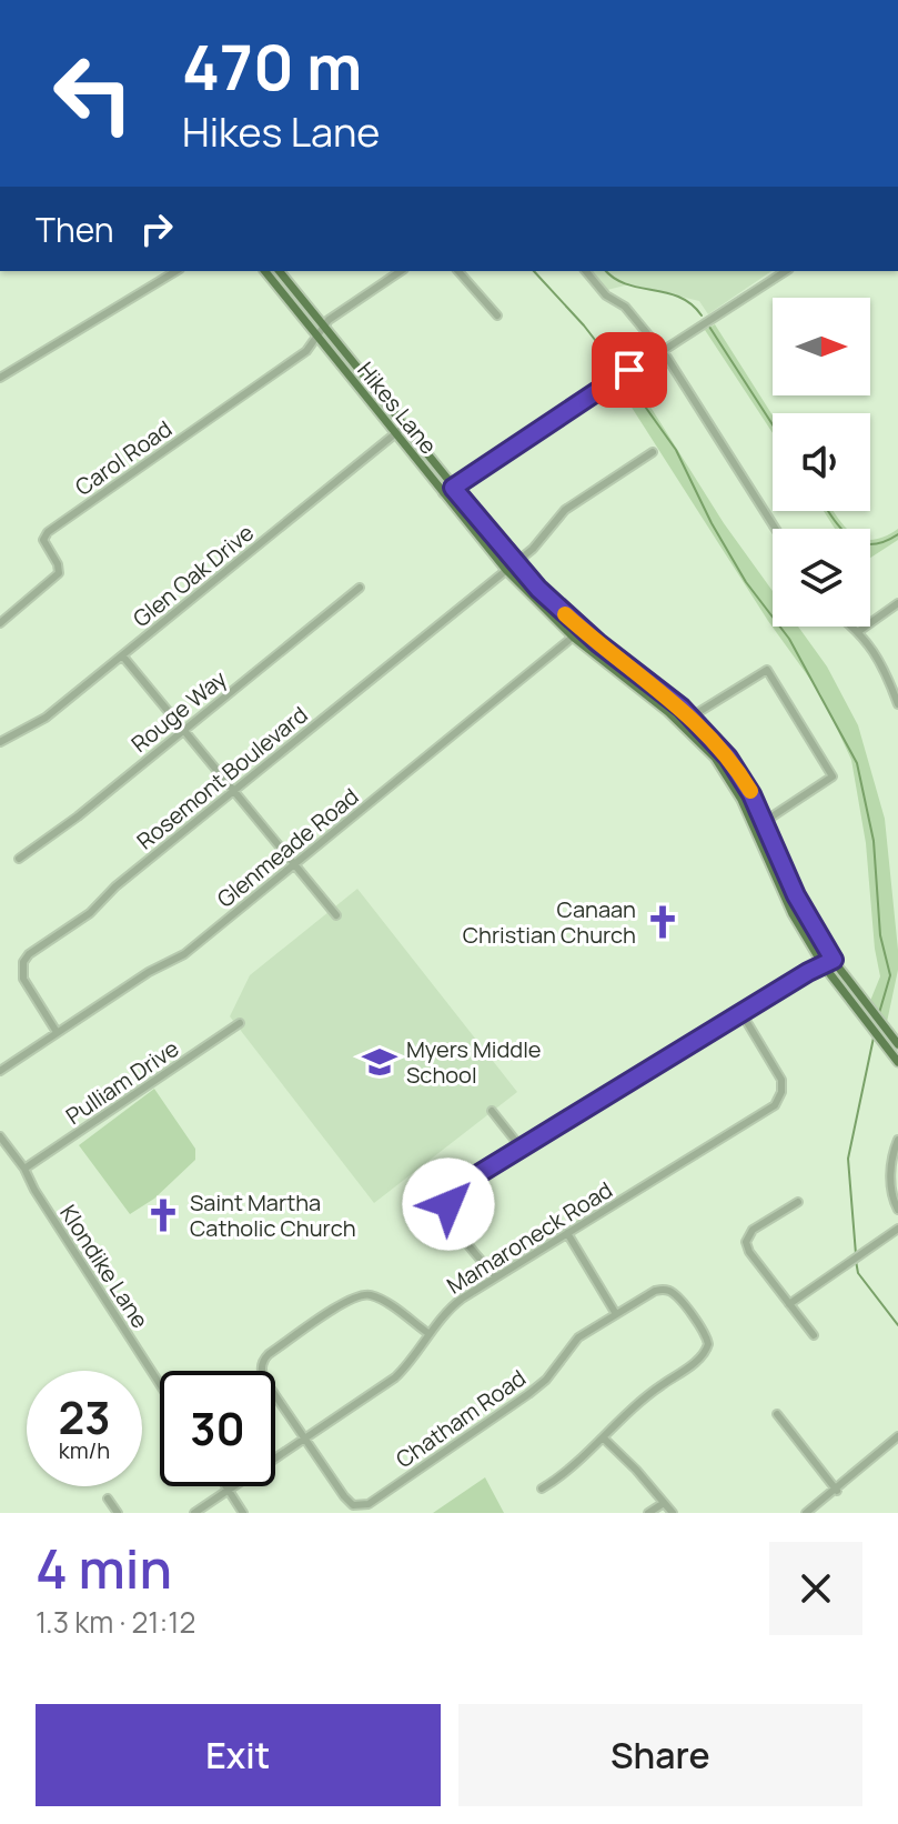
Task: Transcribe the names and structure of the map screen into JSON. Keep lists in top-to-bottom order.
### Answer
{
  "streets": {
    "main road": ["Hikes Lane"],
    "street": [
      "Carol Road",
      "Glen Oak Drive",
      "Rouge Way",
      "Rosemont Boulevard",
      "Glenmeade Road",
      "Pulliam Drive",
      "Mamaroneck Road",
      "Klondike Lane",
      "Chatham Road"
    ]
  },
  "crossings": [
    ["Hikes Lane", "Carol Road"],
    ["Hikes Lane", "Glen Oak Drive"],
    ["Hikes Lane", "Rosemont Boulevard"],
    ["Hikes Lane", "Glenmeade Road"],
    ["Rosemont Boulevard", "Glenmeade Road"],
    ["Pulliam Drive", "Klondike Lane"],
    ["Mamaroneck Road", "Chatham Road"]
  ],
  "places": {
    "church": ["Canaan Christian Church", "Saint Martha Catholic Church"],
    "school or university": ["Myers Middle School"]
  },
  "north": "right",
  "page": {
    "turn": ["470 m", "Hikes Lane"],
    "then": "Then",
    "speed": "23 km/h",
    "limit": "30",
    "heading": ["4 min", "1.3 km · 21:12"],
    "buttons": ["Exit", "Share"]
  }
}
